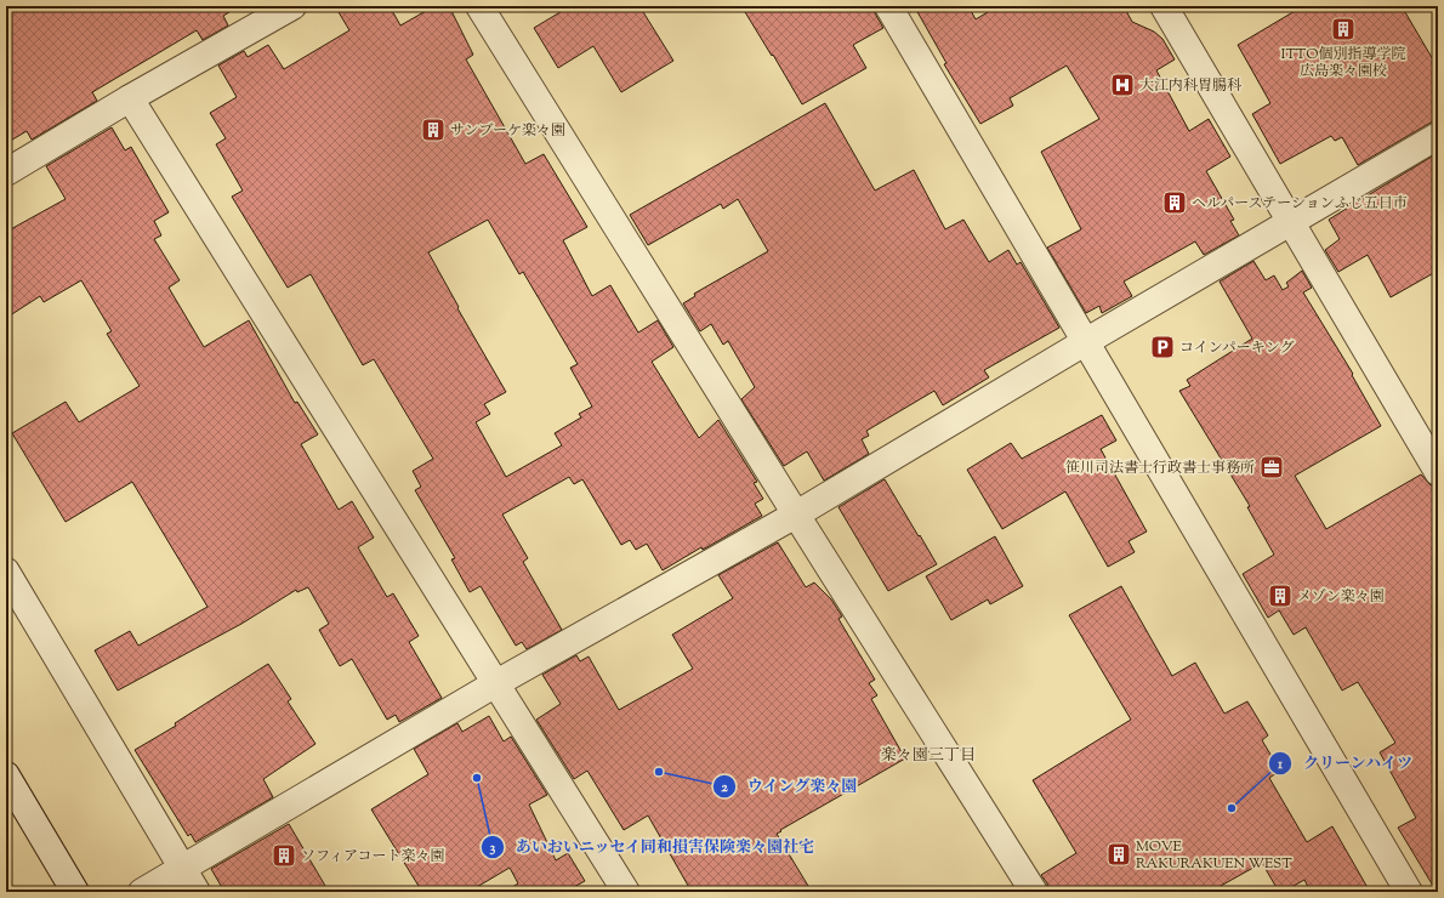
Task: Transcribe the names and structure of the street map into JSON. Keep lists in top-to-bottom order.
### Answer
{
  "districts": ["楽々園三丁目"],
  "places": {
    "building": [
      "ITTO個別指導学院 広島楽々園校",
      "サンブーケ楽々園",
      "ヘルパーステーションふじ五日市",
      "メゾン楽々園",
      "MOVE RAKURAKUEN WEST",
      "ソフィアコート楽々園"
    ],
    "hospital": ["大江内科胃腸科"],
    "parking": ["コインパーキング"],
    "office": ["笹川司法書士行政書士事務所"],
    "other": ["ウイング楽々園", "あいおいニッセイ同和損害保険楽々園社宅", "クリーンハイツ"]
  }
}
